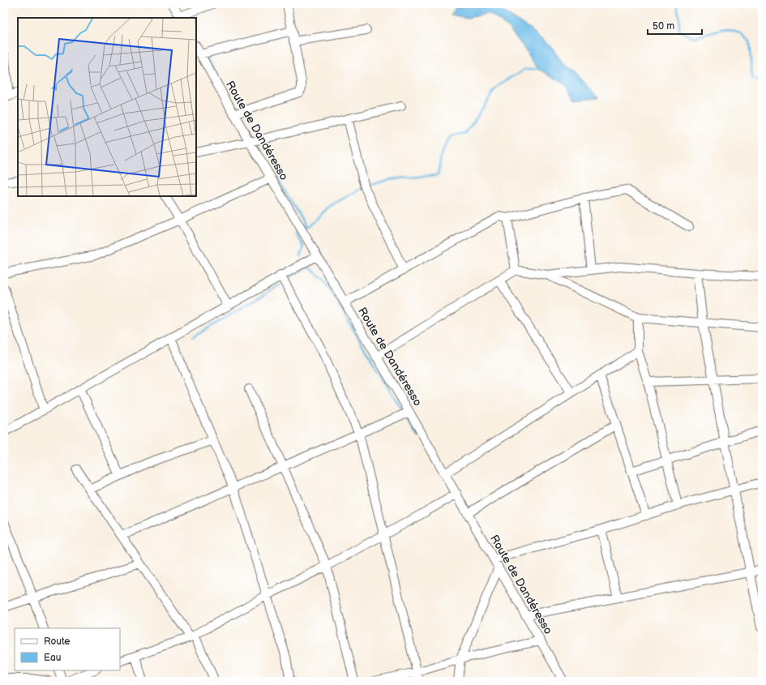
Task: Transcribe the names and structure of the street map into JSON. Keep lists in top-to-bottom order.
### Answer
{
  "streets": {
    "street": ["Route de Dandéresso"]
  },
  "legend": ["Route", "Eau"],
  "scale_bar": "50 m"
}
